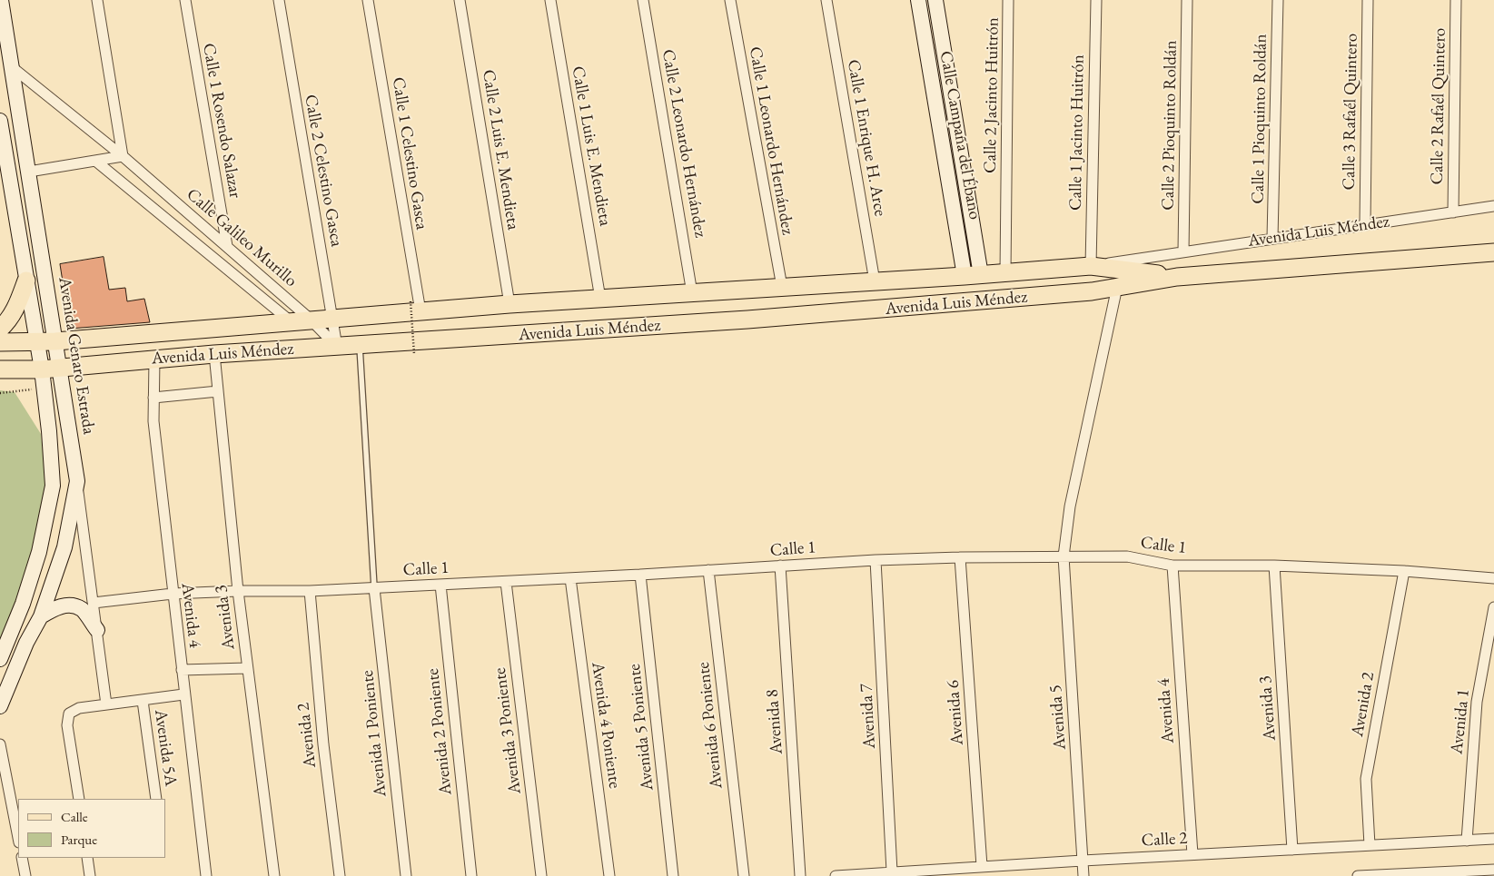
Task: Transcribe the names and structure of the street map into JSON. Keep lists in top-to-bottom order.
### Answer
{
  "streets": {
    "main road": ["Avenida Luis Méndez"],
    "street": [
      "Calle 2 Jacinto Huitrón",
      "Calle 2 Rafaél Quintero",
      "Calle 3 Rafaél Quintero",
      "Calle 1 Pioquinto Roldán",
      "Calle 1 Rosendo Salazar",
      "Calle 2 Pioquinto Roldán",
      "Calle 1 Jacinto Huitrón",
      "Calle Campaña del Ébano",
      "Calle 1 Enrique H. Arce",
      "Calle 1 Leonardo Hernández",
      "Calle 2 Leonardo Hernández",
      "Calle 1 Luis E. Mendieta",
      "Calle 2 Luis E. Mendieta",
      "Calle 1 Celestino Gasca",
      "Calle 2 Celestino Gasca",
      "Calle Galileo Murillo",
      "Avenida Genaro Estrada",
      "Calle 1",
      "Avenida 4",
      "Avenida 3",
      "Avenida 2",
      "Avenida 6",
      "Avenida 7",
      "Avenida 5",
      "Avenida 8",
      "Avenida 1",
      "Avenida 4 Poniente",
      "Avenida 6 Poniente",
      "Avenida 5 Poniente",
      "Avenida 3 Poniente",
      "Avenida 2 Poniente",
      "Avenida 1 Poniente",
      "Avenida 5A",
      "Calle 2"
    ]
  },
  "crossings": [
    ["Calle 2 Jacinto Huitrón", "Avenida Luis Méndez"],
    ["Calle 2 Rafaél Quintero", "Avenida Luis Méndez"],
    ["Calle 3 Rafaél Quintero", "Avenida Luis Méndez"],
    ["Calle 1 Pioquinto Roldán", "Avenida Luis Méndez"],
    ["Calle 1 Rosendo Salazar", "Calle Galileo Murillo"],
    ["Calle 2 Pioquinto Roldán", "Avenida Luis Méndez"],
    ["Calle 1 Jacinto Huitrón", "Avenida Luis Méndez"],
    ["Calle Campaña del Ébano", "Avenida Luis Méndez"],
    ["Calle 1 Enrique H. Arce", "Avenida Luis Méndez"],
    ["Calle 1 Leonardo Hernández", "Avenida Luis Méndez"],
    ["Calle 2 Leonardo Hernández", "Avenida Luis Méndez"],
    ["Calle 1 Luis E. Mendieta", "Avenida Luis Méndez"],
    ["Calle 2 Luis E. Mendieta", "Avenida Luis Méndez"],
    ["Calle 1 Celestino Gasca", "Avenida Luis Méndez"],
    ["Calle 2 Celestino Gasca", "Avenida Luis Méndez"],
    ["Calle 2 Celestino Gasca", "Calle Galileo Murillo"],
    ["Avenida Luis Méndez", "Calle Galileo Murillo"],
    ["Avenida Luis Méndez", "Avenida Genaro Estrada"],
    ["Avenida Luis Méndez", "Avenida 4"],
    ["Avenida Luis Méndez", "Avenida 3"],
    ["Avenida Luis Méndez", "Avenida 5"],
    ["Calle Galileo Murillo", "Avenida Genaro Estrada"],
    ["Calle 1", "Avenida 4"],
    ["Calle 1", "Avenida 3"],
    ["Calle 1", "Avenida 2"],
    ["Calle 1", "Avenida 6"],
    ["Calle 1", "Avenida 7"],
    ["Calle 1", "Avenida 5"],
    ["Calle 1", "Avenida 8"],
    ["Calle 1", "Avenida 4 Poniente"],
    ["Calle 1", "Avenida 6 Poniente"],
    ["Calle 1", "Avenida 5 Poniente"],
    ["Calle 1", "Avenida 3 Poniente"],
    ["Calle 1", "Avenida 2 Poniente"],
    ["Calle 1", "Avenida 1 Poniente"],
    ["Avenida 4", "Calle 2"],
    ["Avenida 3", "Calle 2"],
    ["Avenida 2", "Calle 2"],
    ["Avenida 6", "Calle 2"],
    ["Avenida 7", "Calle 2"],
    ["Avenida 5", "Calle 2"],
    ["Avenida 1", "Calle 2"]
  ],
  "legend": ["Calle", "Parque"]
}
